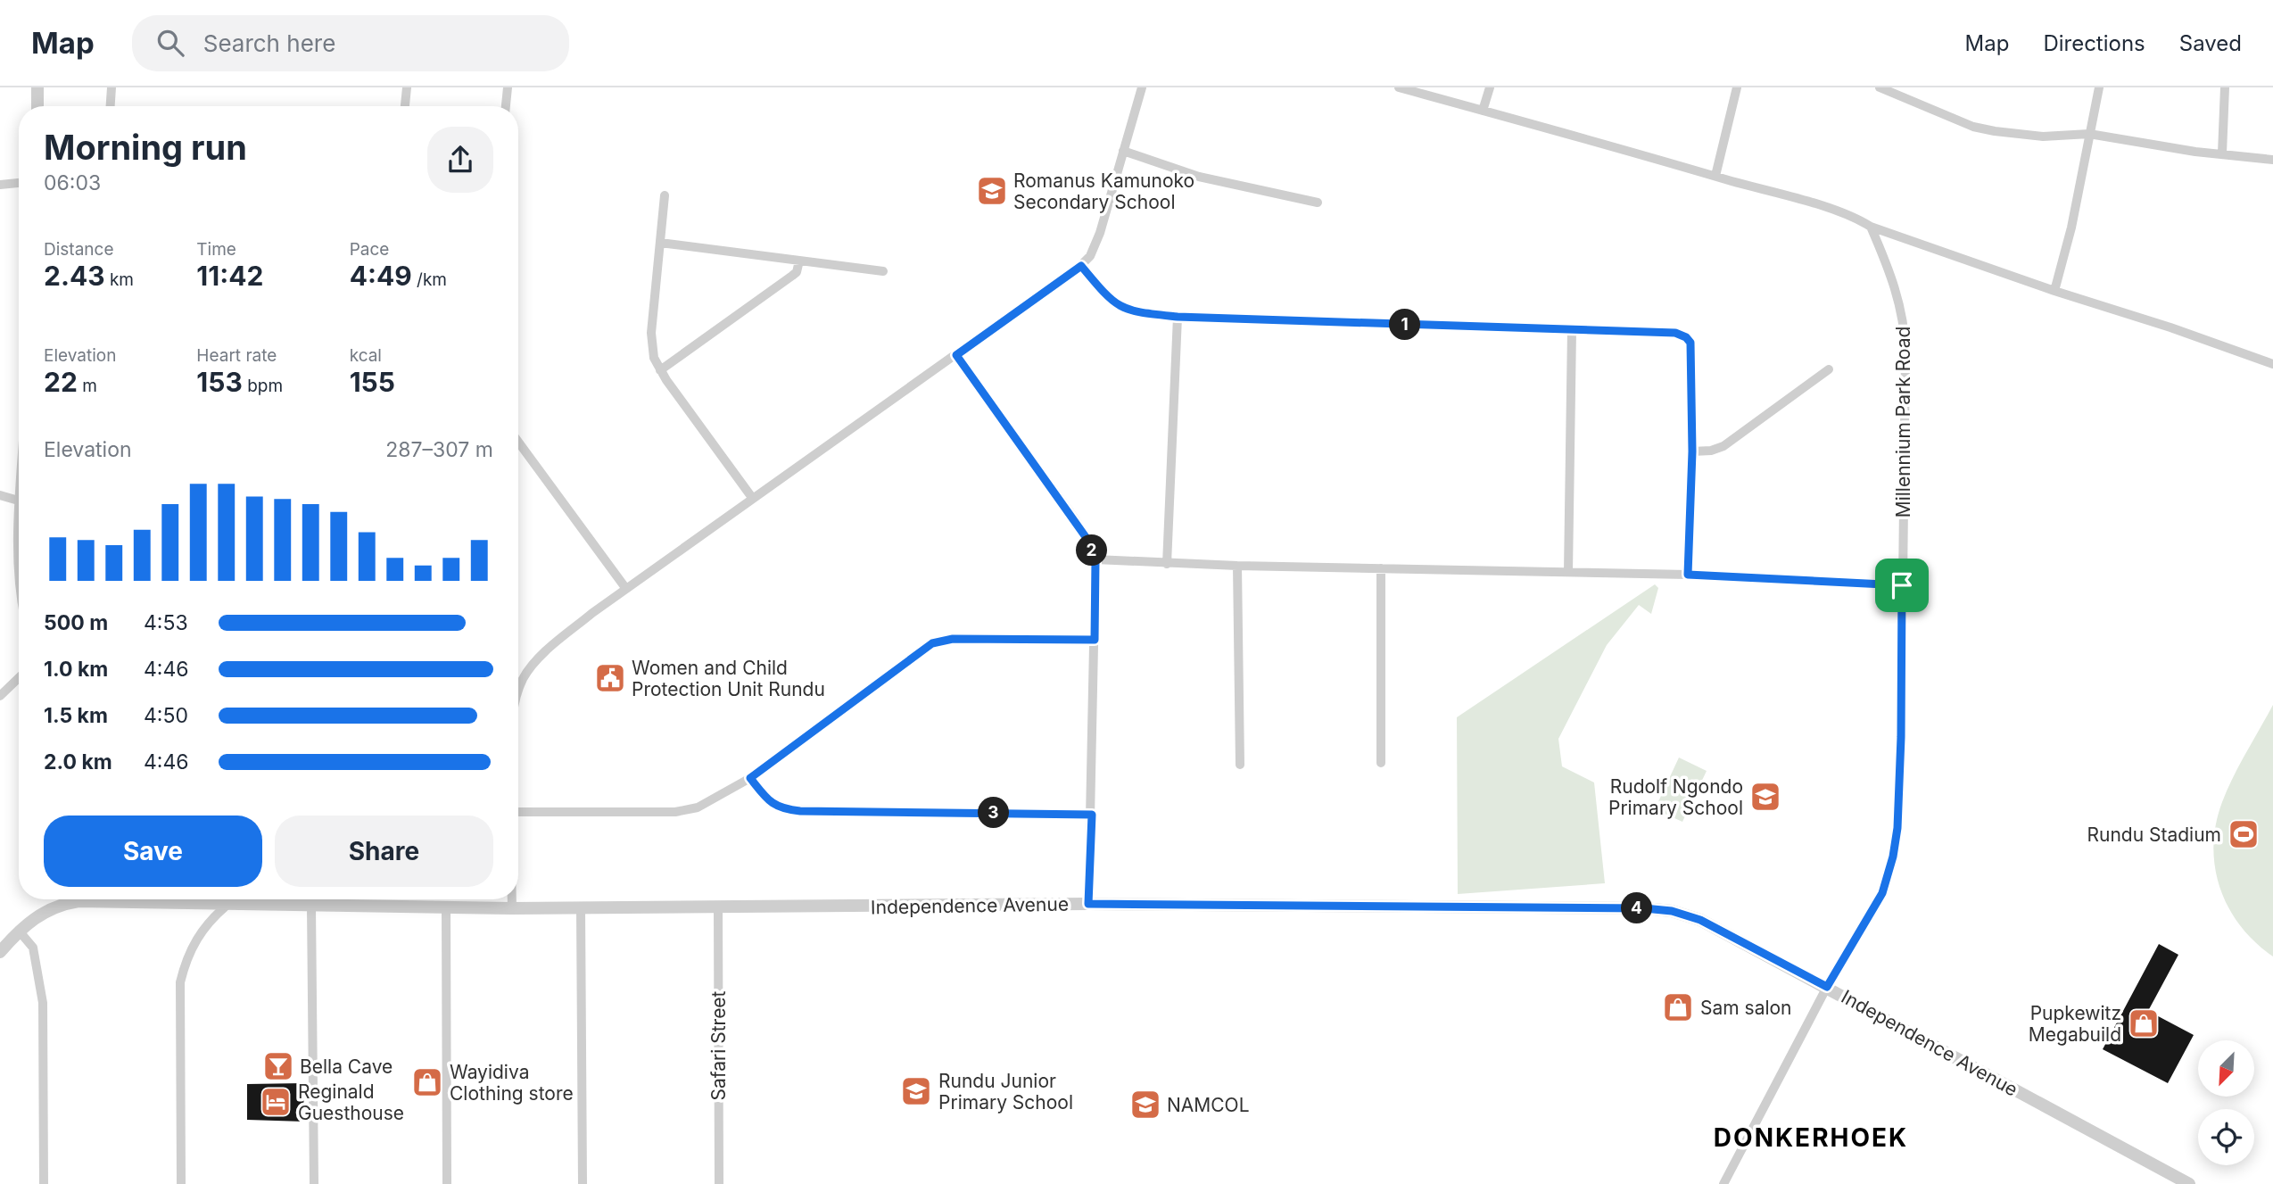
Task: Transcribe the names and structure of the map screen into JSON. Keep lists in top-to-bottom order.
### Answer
{
  "streets": {
    "street": ["Millennium Park Road", "Independence Avenue", "Safari Street"]
  },
  "crossings": [
    ["Millennium Park Road", "Independence Avenue"],
    ["Independence Avenue", "Safari Street"]
  ],
  "districts": ["DONKERHOEK"],
  "places": {
    "school or university": [
      "Romanus Kamunoko Secondary School",
      "Rudolf Ngondo Primary School",
      "Rundu Junior Primary School",
      "NAMCOL"
    ],
    "public building": ["Women and Child Protection Unit Rundu"],
    "sports": ["Rundu Stadium"],
    "shop": ["Sam salon", "Pupkewitz Megabuild", "Wayidiva Clothing store"],
    "bar": ["Bella Cave"],
    "hotel": ["Reginald Guesthouse"]
  },
  "north": "bottom left",
  "page": {
    "header": "Map",
    "search": "Search here",
    "nav": ["Map", "Directions", "Saved"],
    "heading": ["Morning run", "06:03"],
    "stats": [
      ["Distance", "2.43 km"],
      ["Time", "11:42"],
      ["Pace", "4:49 /km"],
      ["Elevation", "22 m"],
      ["Heart rate", "153 bpm"],
      ["kcal", "155"]
    ],
    "pins": [
      "1",
      "2",
      "3",
      "4"
    ],
    "chart": ["Elevation", "287–307 m"],
    "list": [
      {
        "name": "500 m",
        "note": "4:53"
      },
      {
        "name": "1.0 km",
        "note": "4:46"
      },
      {
        "name": "1.5 km",
        "note": "4:50"
      },
      {
        "name": "2.0 km",
        "note": "4:46"
      }
    ],
    "buttons": ["Save", "Share"]
  }
}
